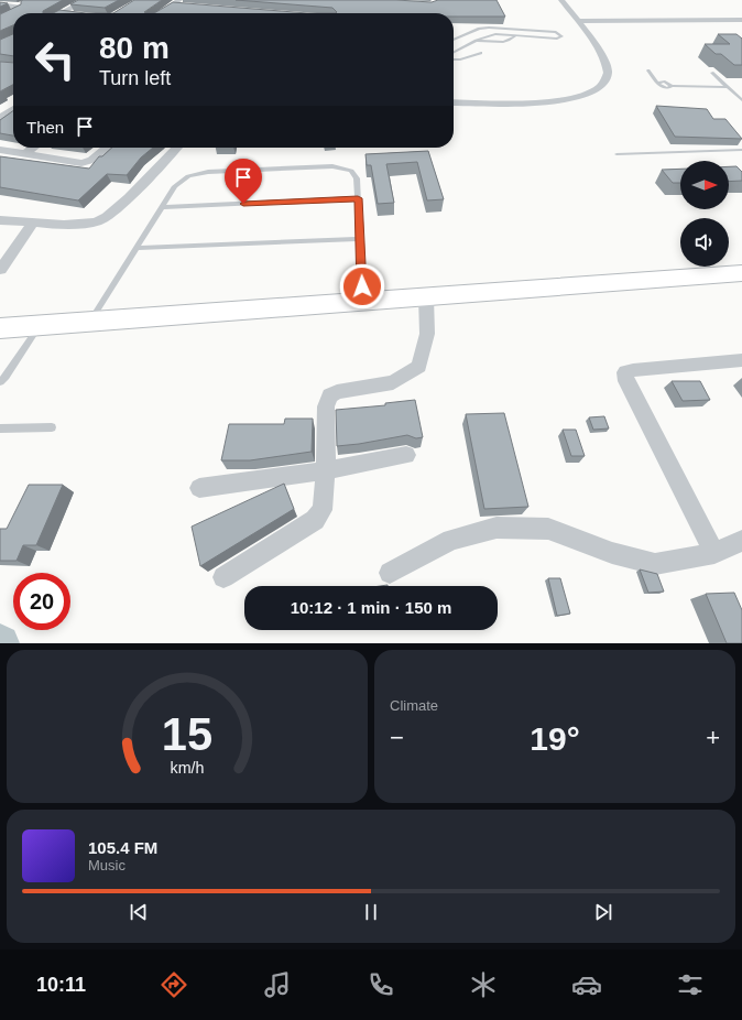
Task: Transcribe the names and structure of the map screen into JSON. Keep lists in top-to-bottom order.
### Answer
{
  "north": "right",
  "page": {
    "turn": ["80 m", "Turn left"],
    "then": "Then",
    "limit": "20",
    "trip": "10:12 · 1 min · 150 m",
    "tile": "Climate",
    "heat": ["−", "19°", "+"],
    "song": ["105.4 FM", "Music"],
    "tabs": "10:11",
    "gauge": ["15", "km/h"]
  }
}
